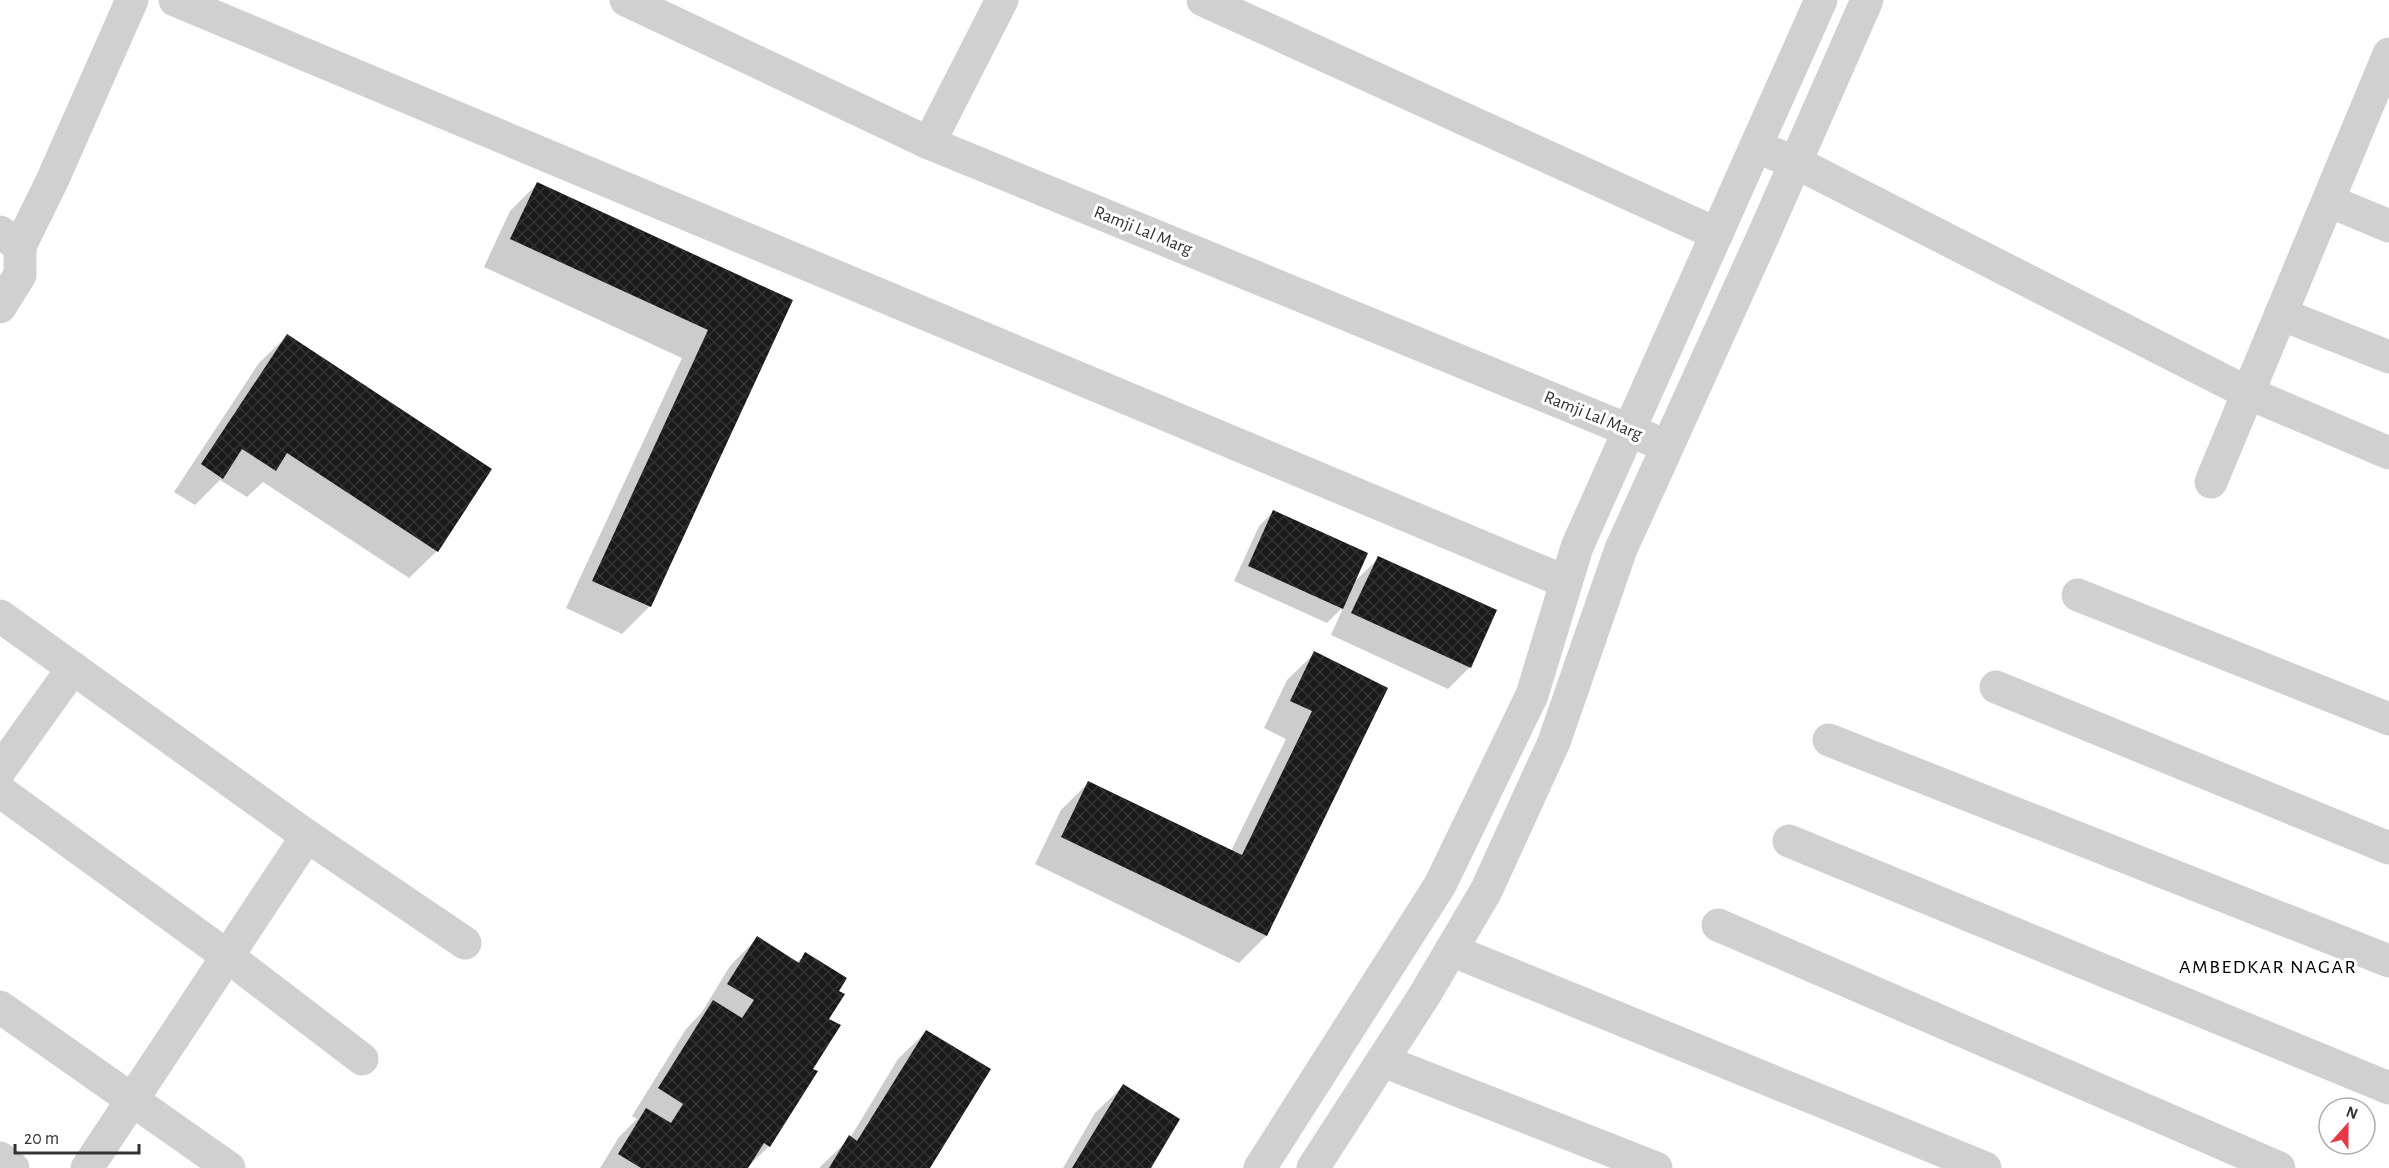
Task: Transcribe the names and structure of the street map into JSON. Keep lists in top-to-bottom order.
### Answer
{
  "streets": {
    "street": ["Ramji Lal Marg"]
  },
  "districts": ["AMBEDKAR NAGAR"],
  "scale_bar": "20 m",
  "north": "top"
}
